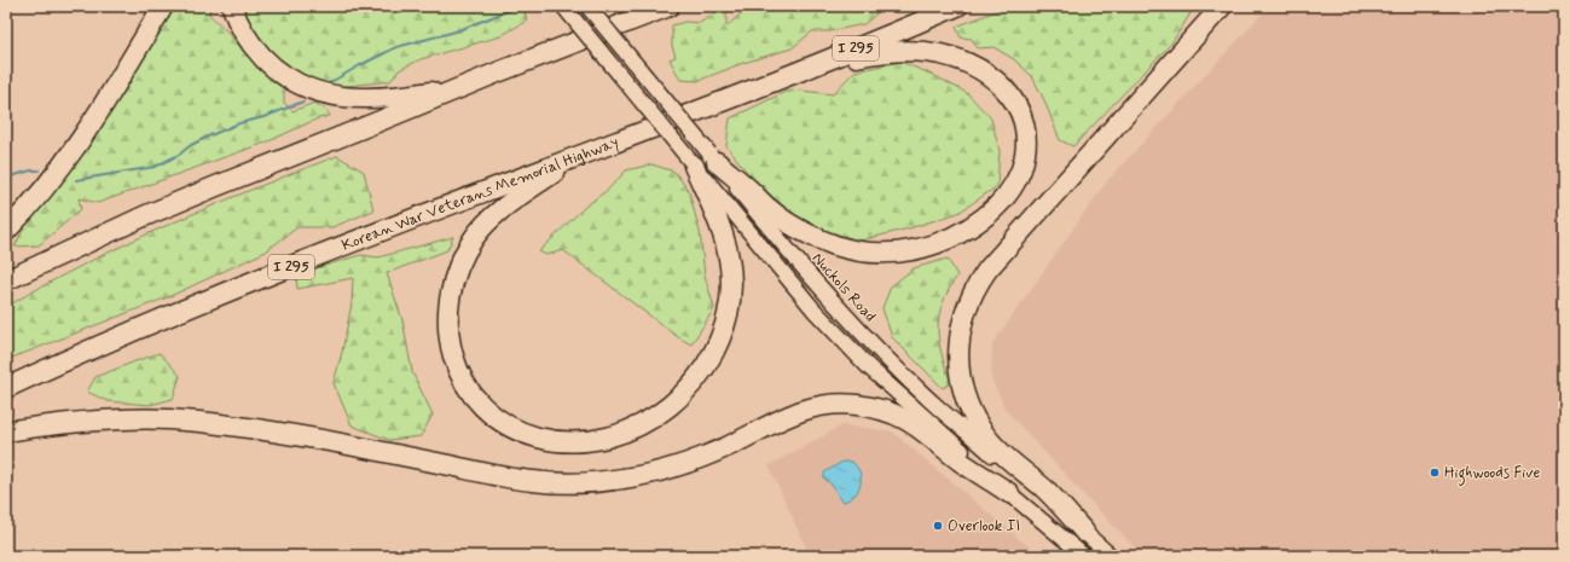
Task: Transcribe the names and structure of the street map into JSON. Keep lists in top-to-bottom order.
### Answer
{
  "streets": {
    "highway": ["I 295", "Korean War Veterans Memorial Highway"],
    "main road": ["Nuckols Road"]
  },
  "places": ["Highwoods Five", "Overlook II"]
}
